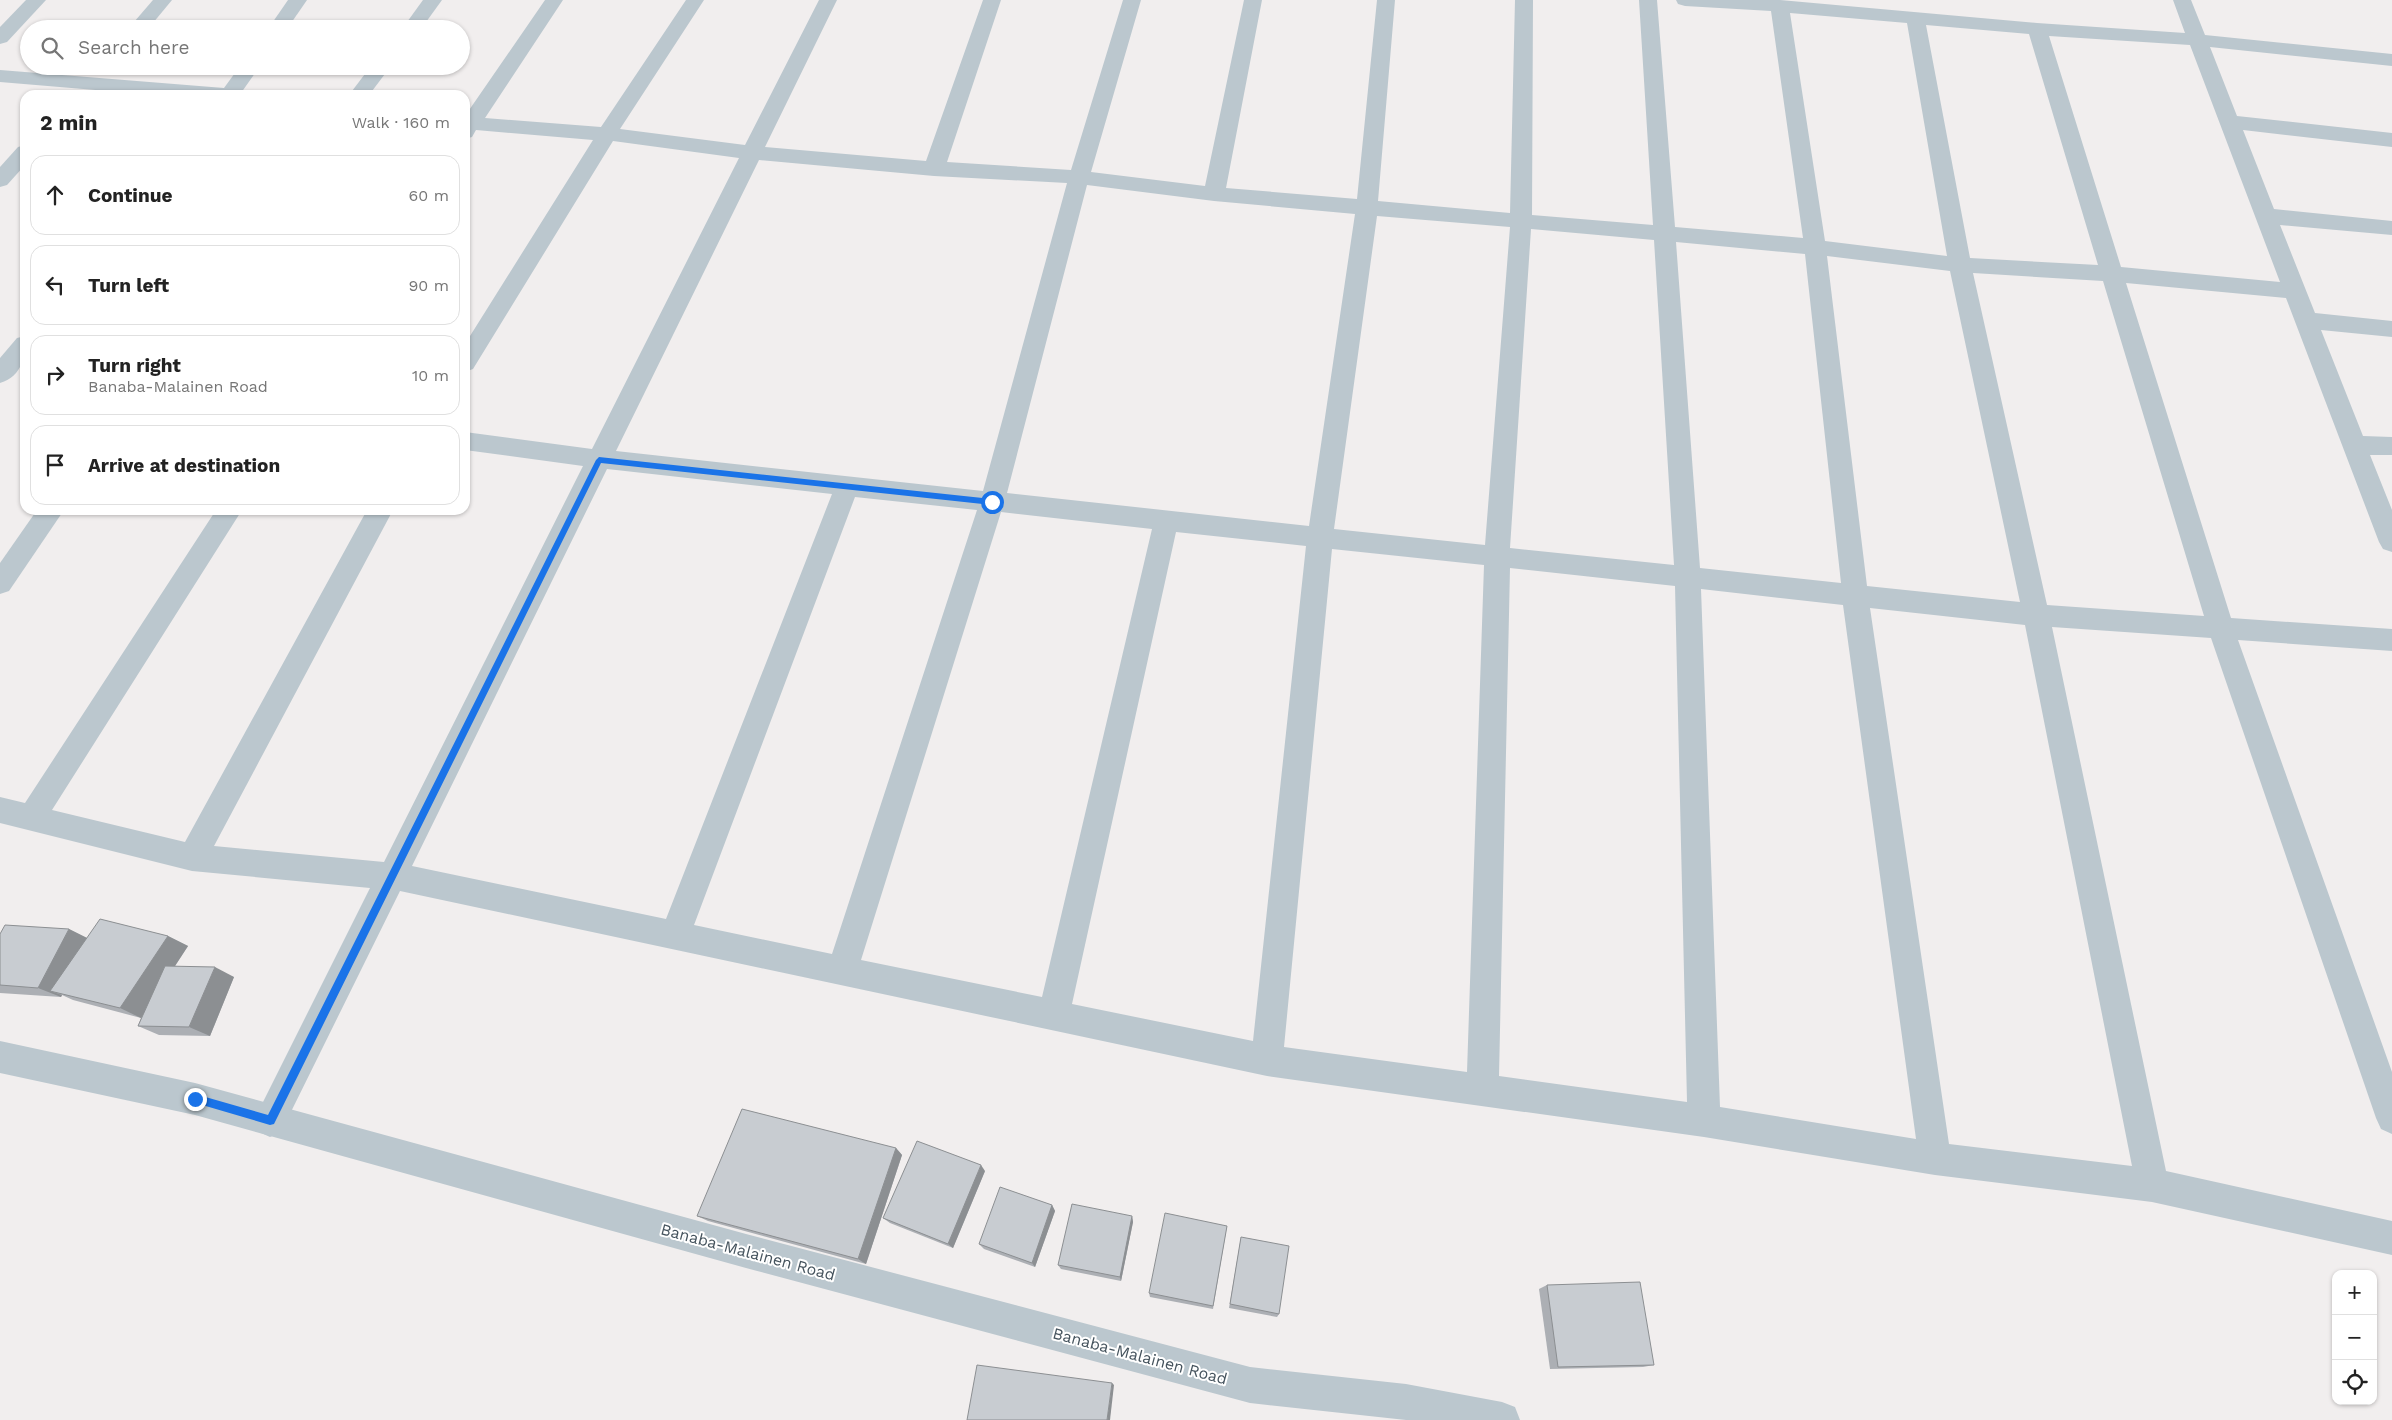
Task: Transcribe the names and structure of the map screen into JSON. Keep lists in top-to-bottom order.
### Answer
{
  "streets": {
    "street": ["Banaba-Malainen Road"]
  },
  "page": {
    "search": "Search here",
    "heading": ["2 min", "Walk · 160 m"],
    "list": [
      ["Continue", "60 m"],
      ["Turn left", "90 m"],
      ["Turn right", "Banaba-Malainen Road", "10 m"],
      "Arrive at destination"
    ],
    "map_buttons": ["+", "−"]
  }
}
